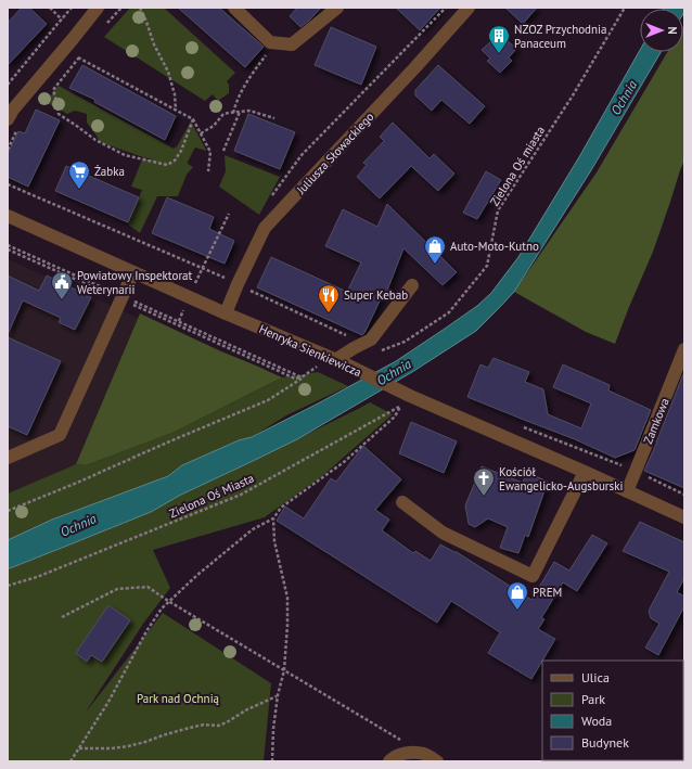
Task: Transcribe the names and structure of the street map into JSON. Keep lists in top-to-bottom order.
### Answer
{
  "streets": {
    "street": ["Juliusza Słowackiego", "Henryka Sienkiewicza", "Zamkowa"],
    "path": ["Zielona Oś miasta", "Zielona Oś Miasta"]
  },
  "crossings": [
    ["Juliusza Słowackiego", "Henryka Sienkiewicza"],
    ["Henryka Sienkiewicza", "Zamkowa"],
    ["Henryka Sienkiewicza", "Zielona Oś Miasta"]
  ],
  "water": ["Ochnia"],
  "parks": ["Park nad Ochnią"],
  "places": {
    "building": ["NZOZ Przychodnia Panaceum"],
    "supermarket": ["Żabka"],
    "shop": ["Auto-Moto-Kutno", "PREM"],
    "public building": ["Powiatowy Inspektorat Weterynarii"],
    "restaurant": ["Super Kebab"],
    "church": ["Kościół Ewangelicko-Augsburski"]
  },
  "legend": [
    "Ulica",
    "Park",
    "Woda",
    "Budynek"
  ],
  "north": "right"
}
